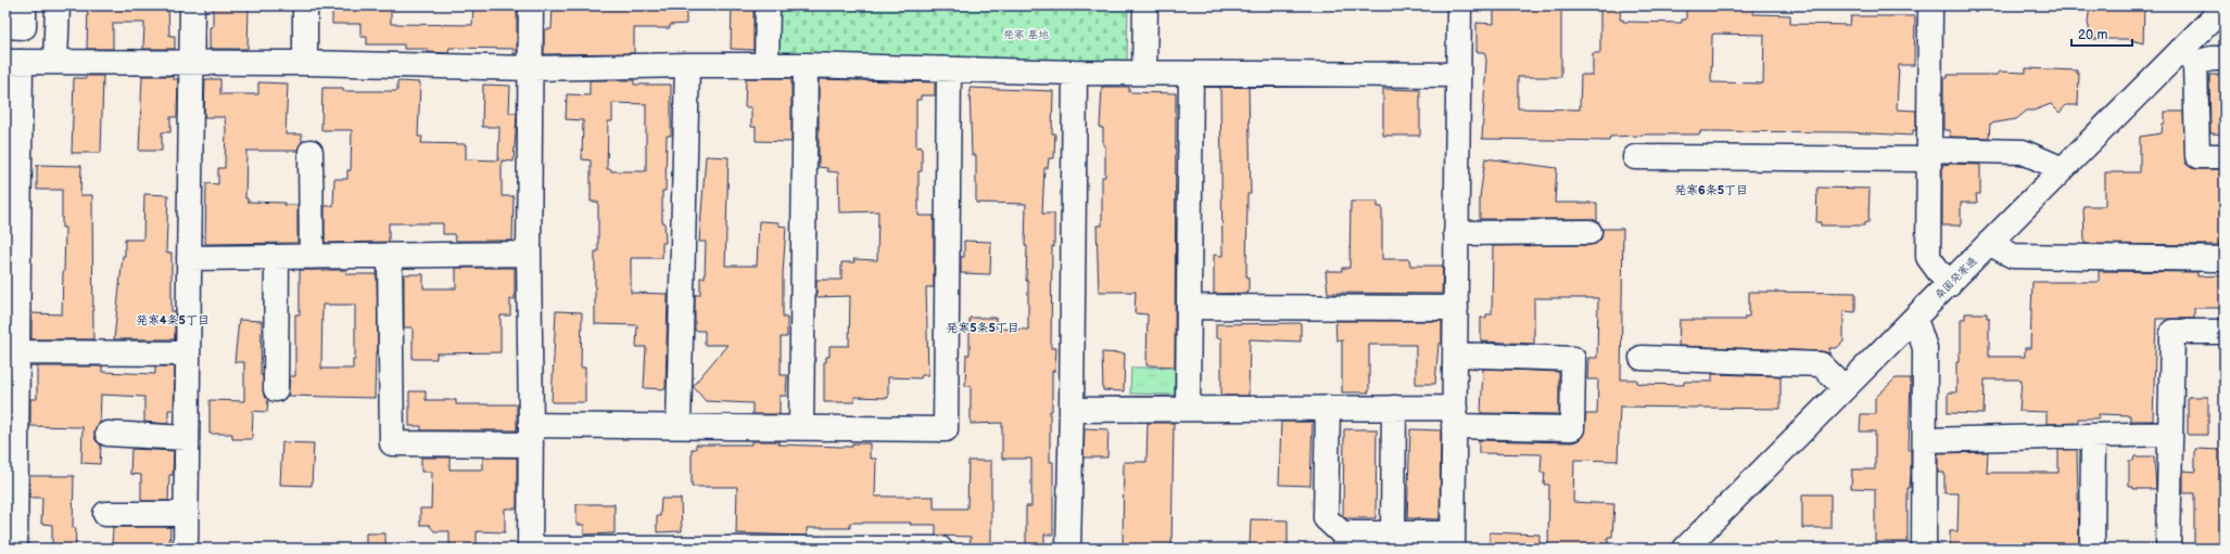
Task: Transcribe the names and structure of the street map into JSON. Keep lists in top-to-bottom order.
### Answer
{
  "streets": {
    "street": ["桑園発寒通"]
  },
  "districts": ["発寒6条5丁目", "発寒4条5丁目", "発寒5条5丁目"],
  "parks": ["発寒 墓地"],
  "scale_bar": "20 m"
}
